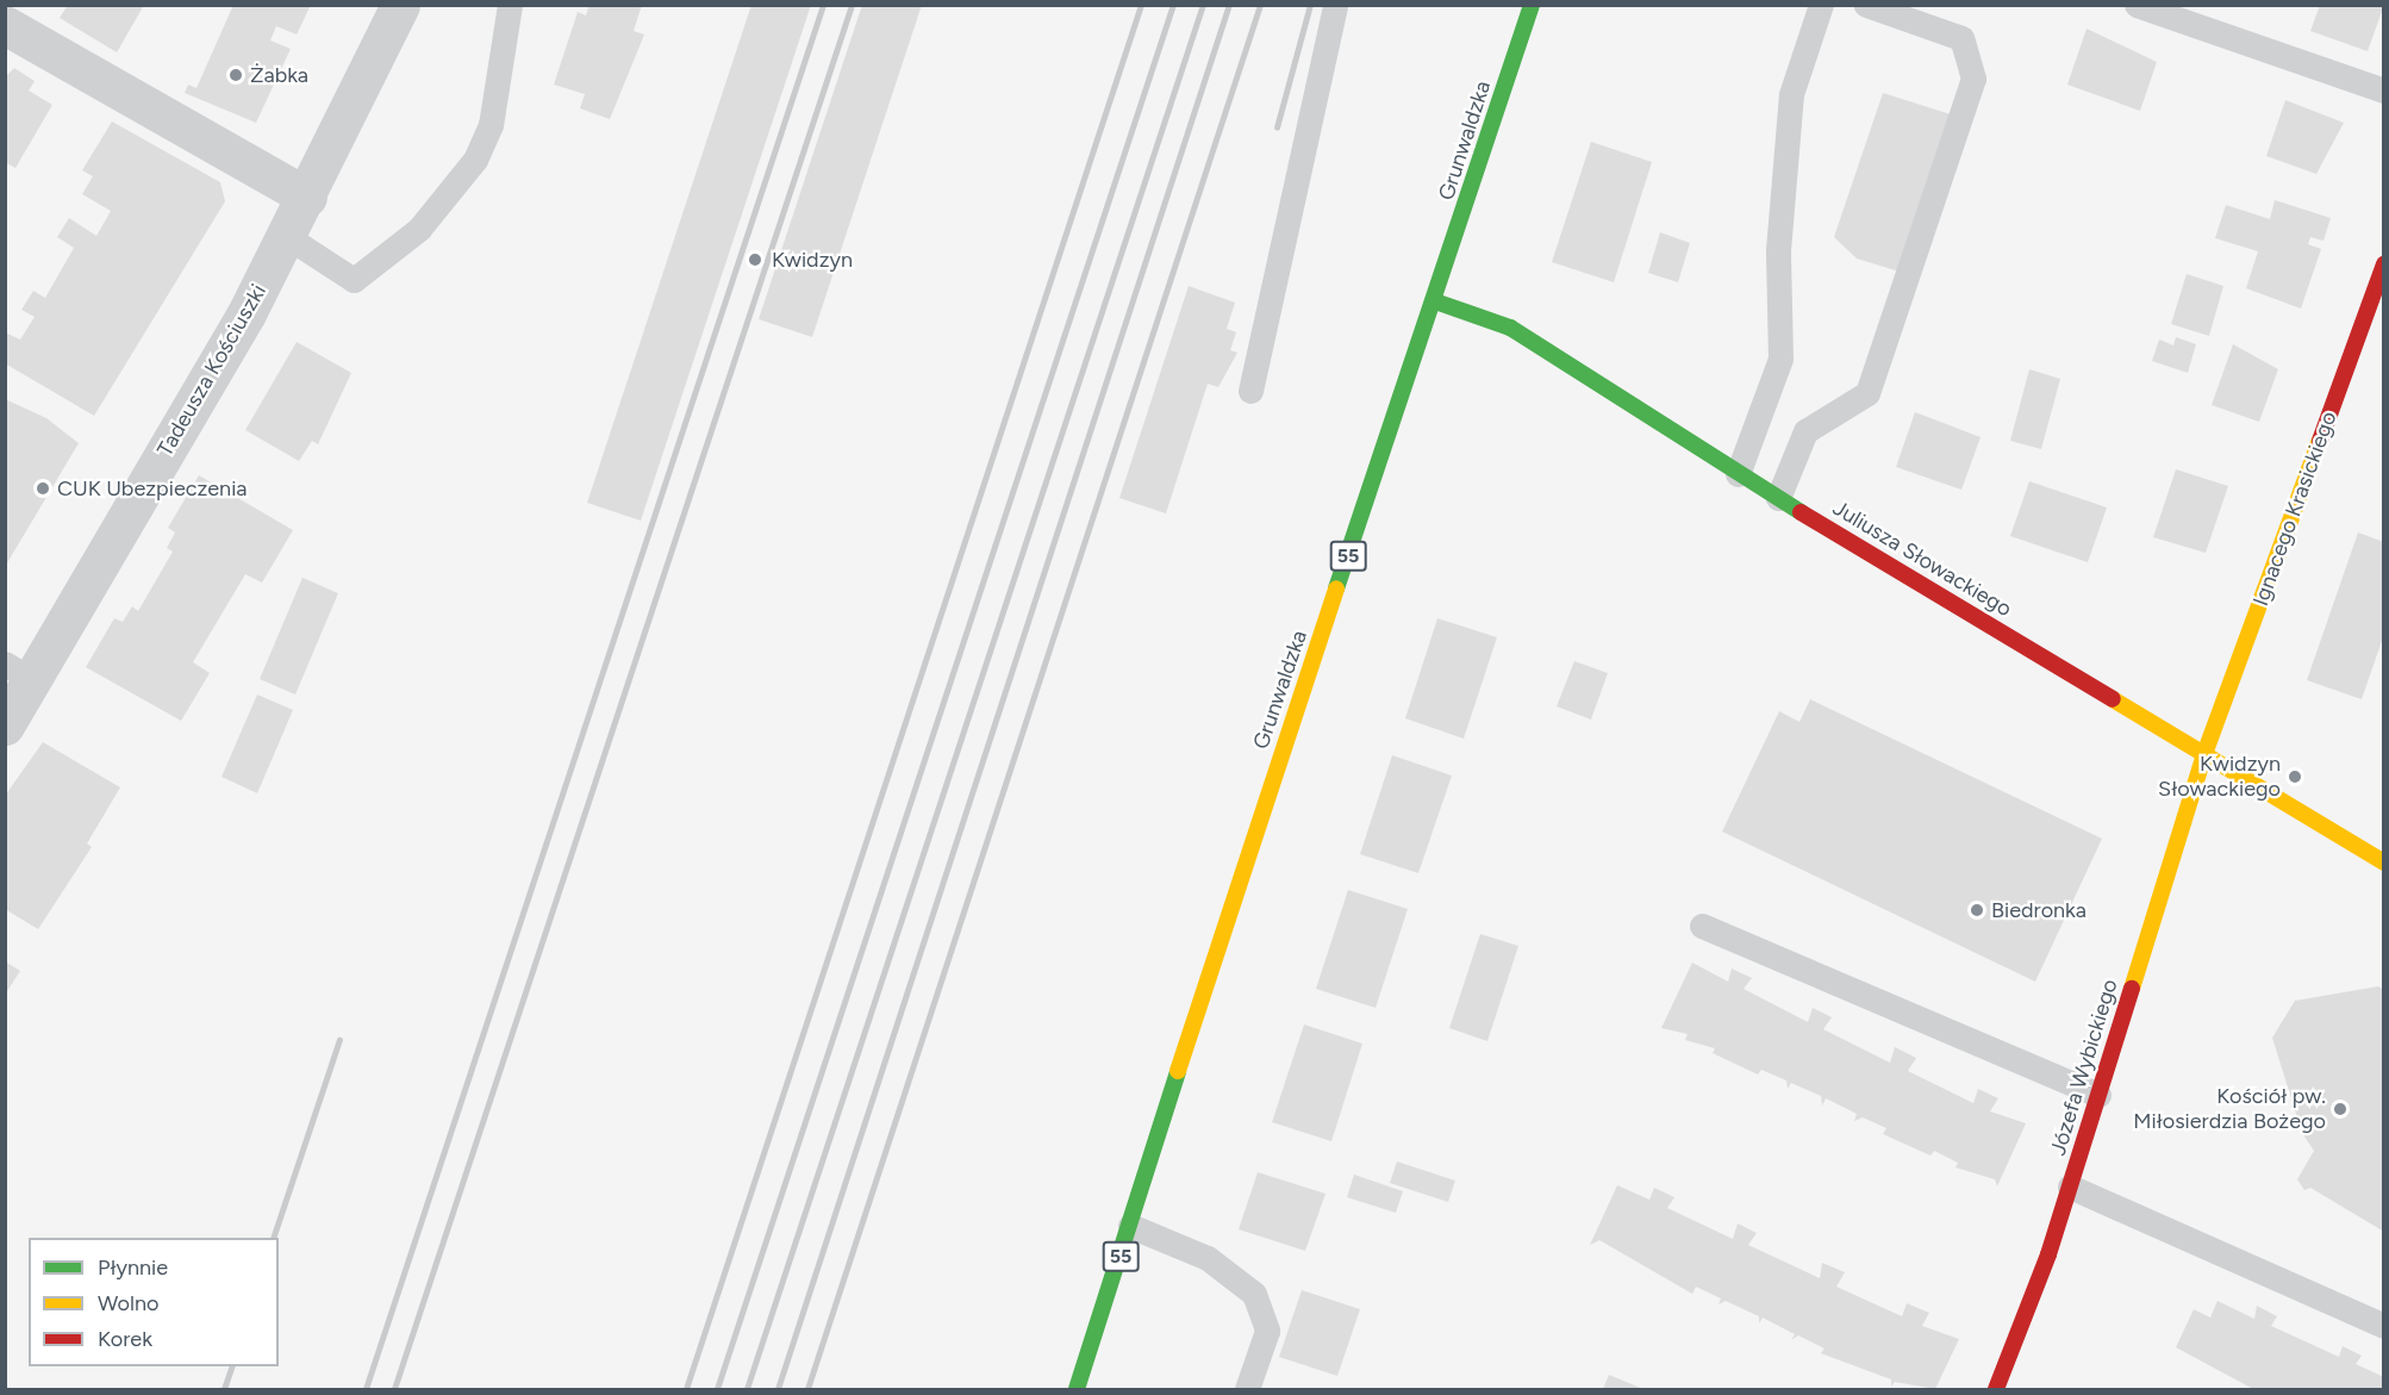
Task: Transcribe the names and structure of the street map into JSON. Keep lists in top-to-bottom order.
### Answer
{
  "streets": {
    "street": [
      "Grunwaldzka",
      "Tadeusza Kościuszki",
      "Ignacego Krasickiego",
      "55",
      "Juliusza Słowackiego",
      "Józefa Wybickiego"
    ]
  },
  "crossings": [
    ["Grunwaldzka", "Juliusza Słowackiego"],
    ["Ignacego Krasickiego", "Juliusza Słowackiego"],
    ["Ignacego Krasickiego", "Józefa Wybickiego"],
    ["Juliusza Słowackiego", "Józefa Wybickiego"]
  ],
  "places": [
    "Żabka",
    "Kwidzyn",
    "CUK Ubezpieczenia",
    "Kwidzyn Słowackiego",
    "Biedronka",
    "Kościół pw. Miłosierdzia Bożego"
  ],
  "legend": ["Płynnie", "Wolno", "Korek"]
}
